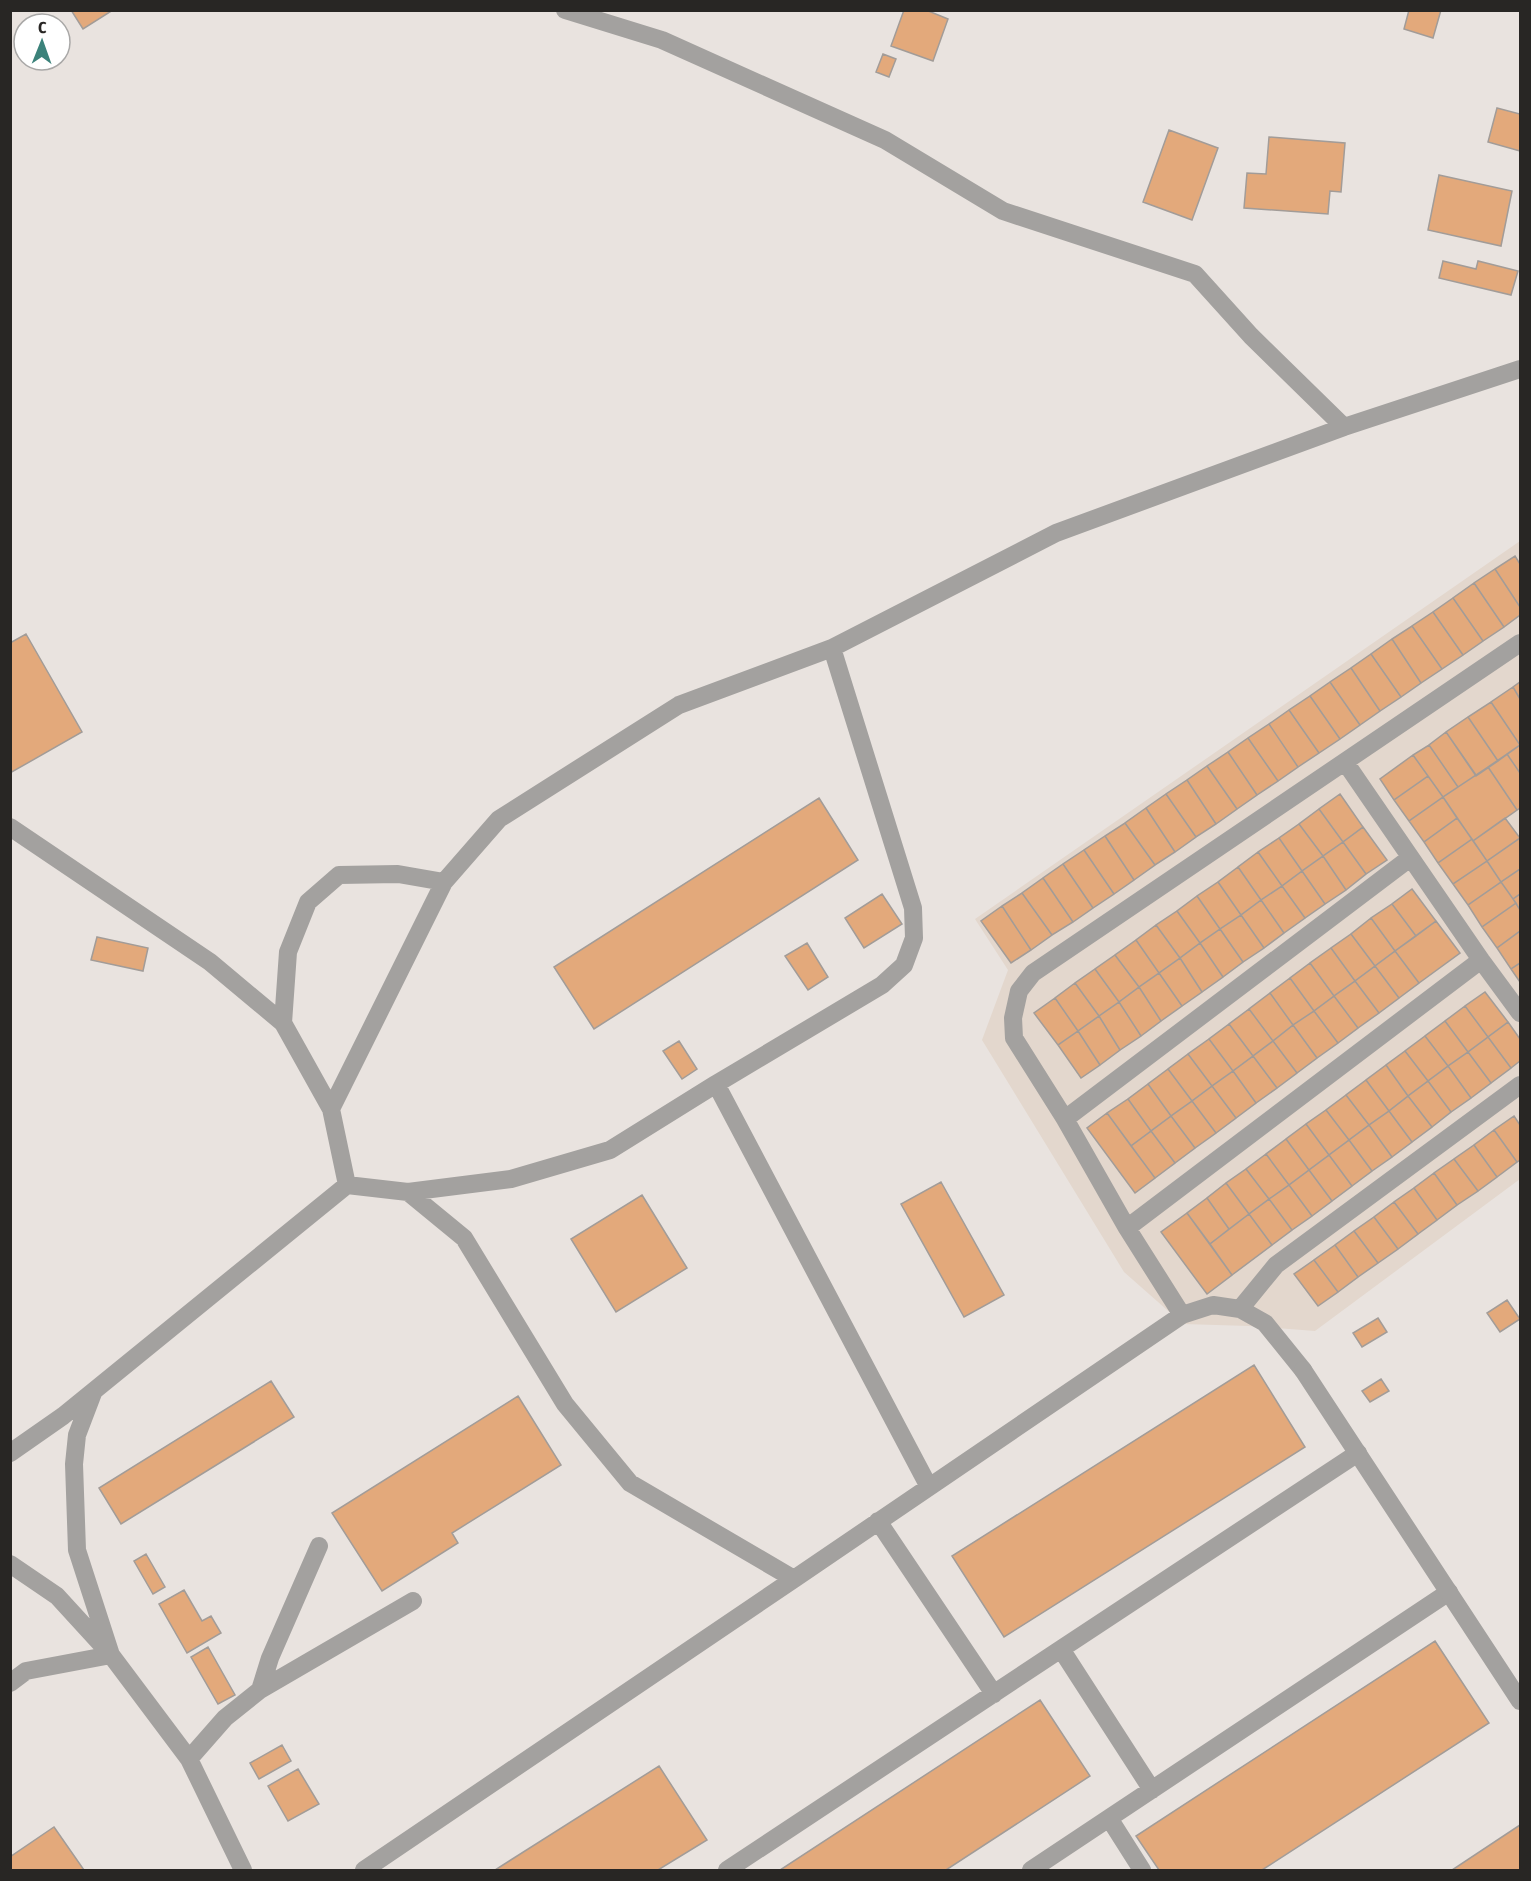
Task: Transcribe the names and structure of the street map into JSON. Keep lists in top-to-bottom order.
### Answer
{
  "north": "top"
}
